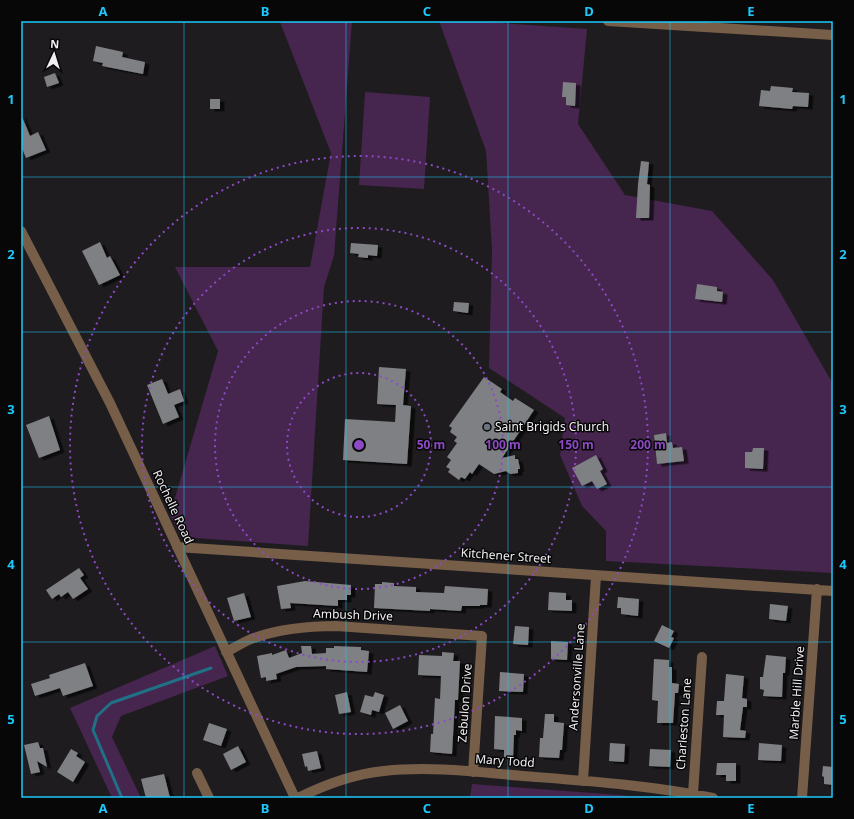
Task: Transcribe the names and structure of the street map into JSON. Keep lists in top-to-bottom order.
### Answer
{
  "streets": {
    "street": [
      "Rochelle Road",
      "Kitchener Street",
      "Ambush Drive",
      "Andersonville Lane",
      "Marble Hill Drive",
      "Zebulon Drive",
      "Charleston Lane",
      "Mary Todd"
    ]
  },
  "crossings": [
    ["Rochelle Road", "Kitchener Street"],
    ["Rochelle Road", "Ambush Drive"],
    ["Rochelle Road", "Mary Todd"],
    ["Kitchener Street", "Andersonville Lane"],
    ["Kitchener Street", "Marble Hill Drive"],
    ["Ambush Drive", "Zebulon Drive"],
    ["Andersonville Lane", "Mary Todd"],
    ["Zebulon Drive", "Mary Todd"],
    ["Charleston Lane", "Mary Todd"]
  ],
  "places": ["Saint Brigids Church"],
  "north": "top",
  "grid": {
    "columns": [
      "A",
      "B",
      "C",
      "D",
      "E"
    ],
    "rows": [
      "1",
      "2",
      "3",
      "4",
      "5"
    ]
  },
  "rings": [
    "50 m",
    "100 m",
    "150 m",
    "200 m"
  ]
}
